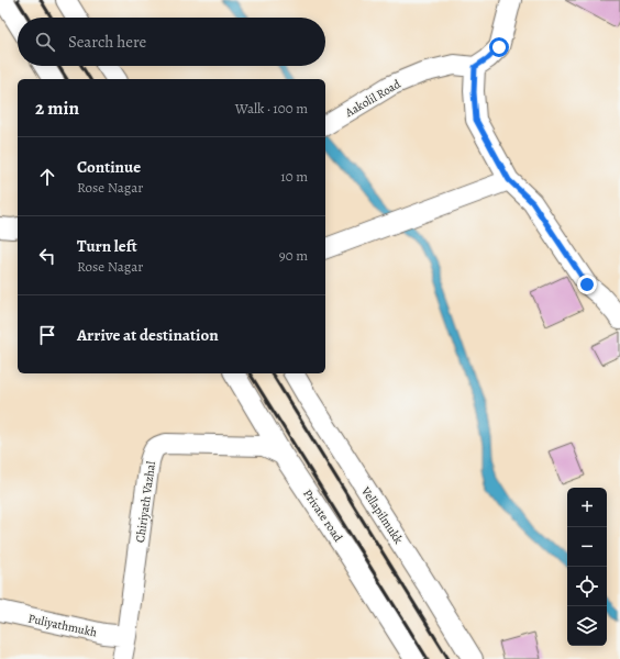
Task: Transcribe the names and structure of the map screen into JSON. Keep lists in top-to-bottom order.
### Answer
{
  "streets": {
    "street": [
      "Aakolil Road",
      "Chiriyath Vazhal",
      "Private road",
      "Vellapilmukk",
      "Puliyathmukh"
    ]
  },
  "crossings": [
    ["Chiriyath Vazhal", "Private road"],
    ["Chiriyath Vazhal", "Puliyathmukh"]
  ],
  "page": {
    "search": "Search here",
    "heading": ["2 min", "Walk · 100 m"],
    "list": [
      ["Continue", "Rose Nagar", "10 m"],
      ["Turn left", "Rose Nagar", "90 m"],
      "Arrive at destination"
    ],
    "map_buttons": ["+", "−"]
  }
}
